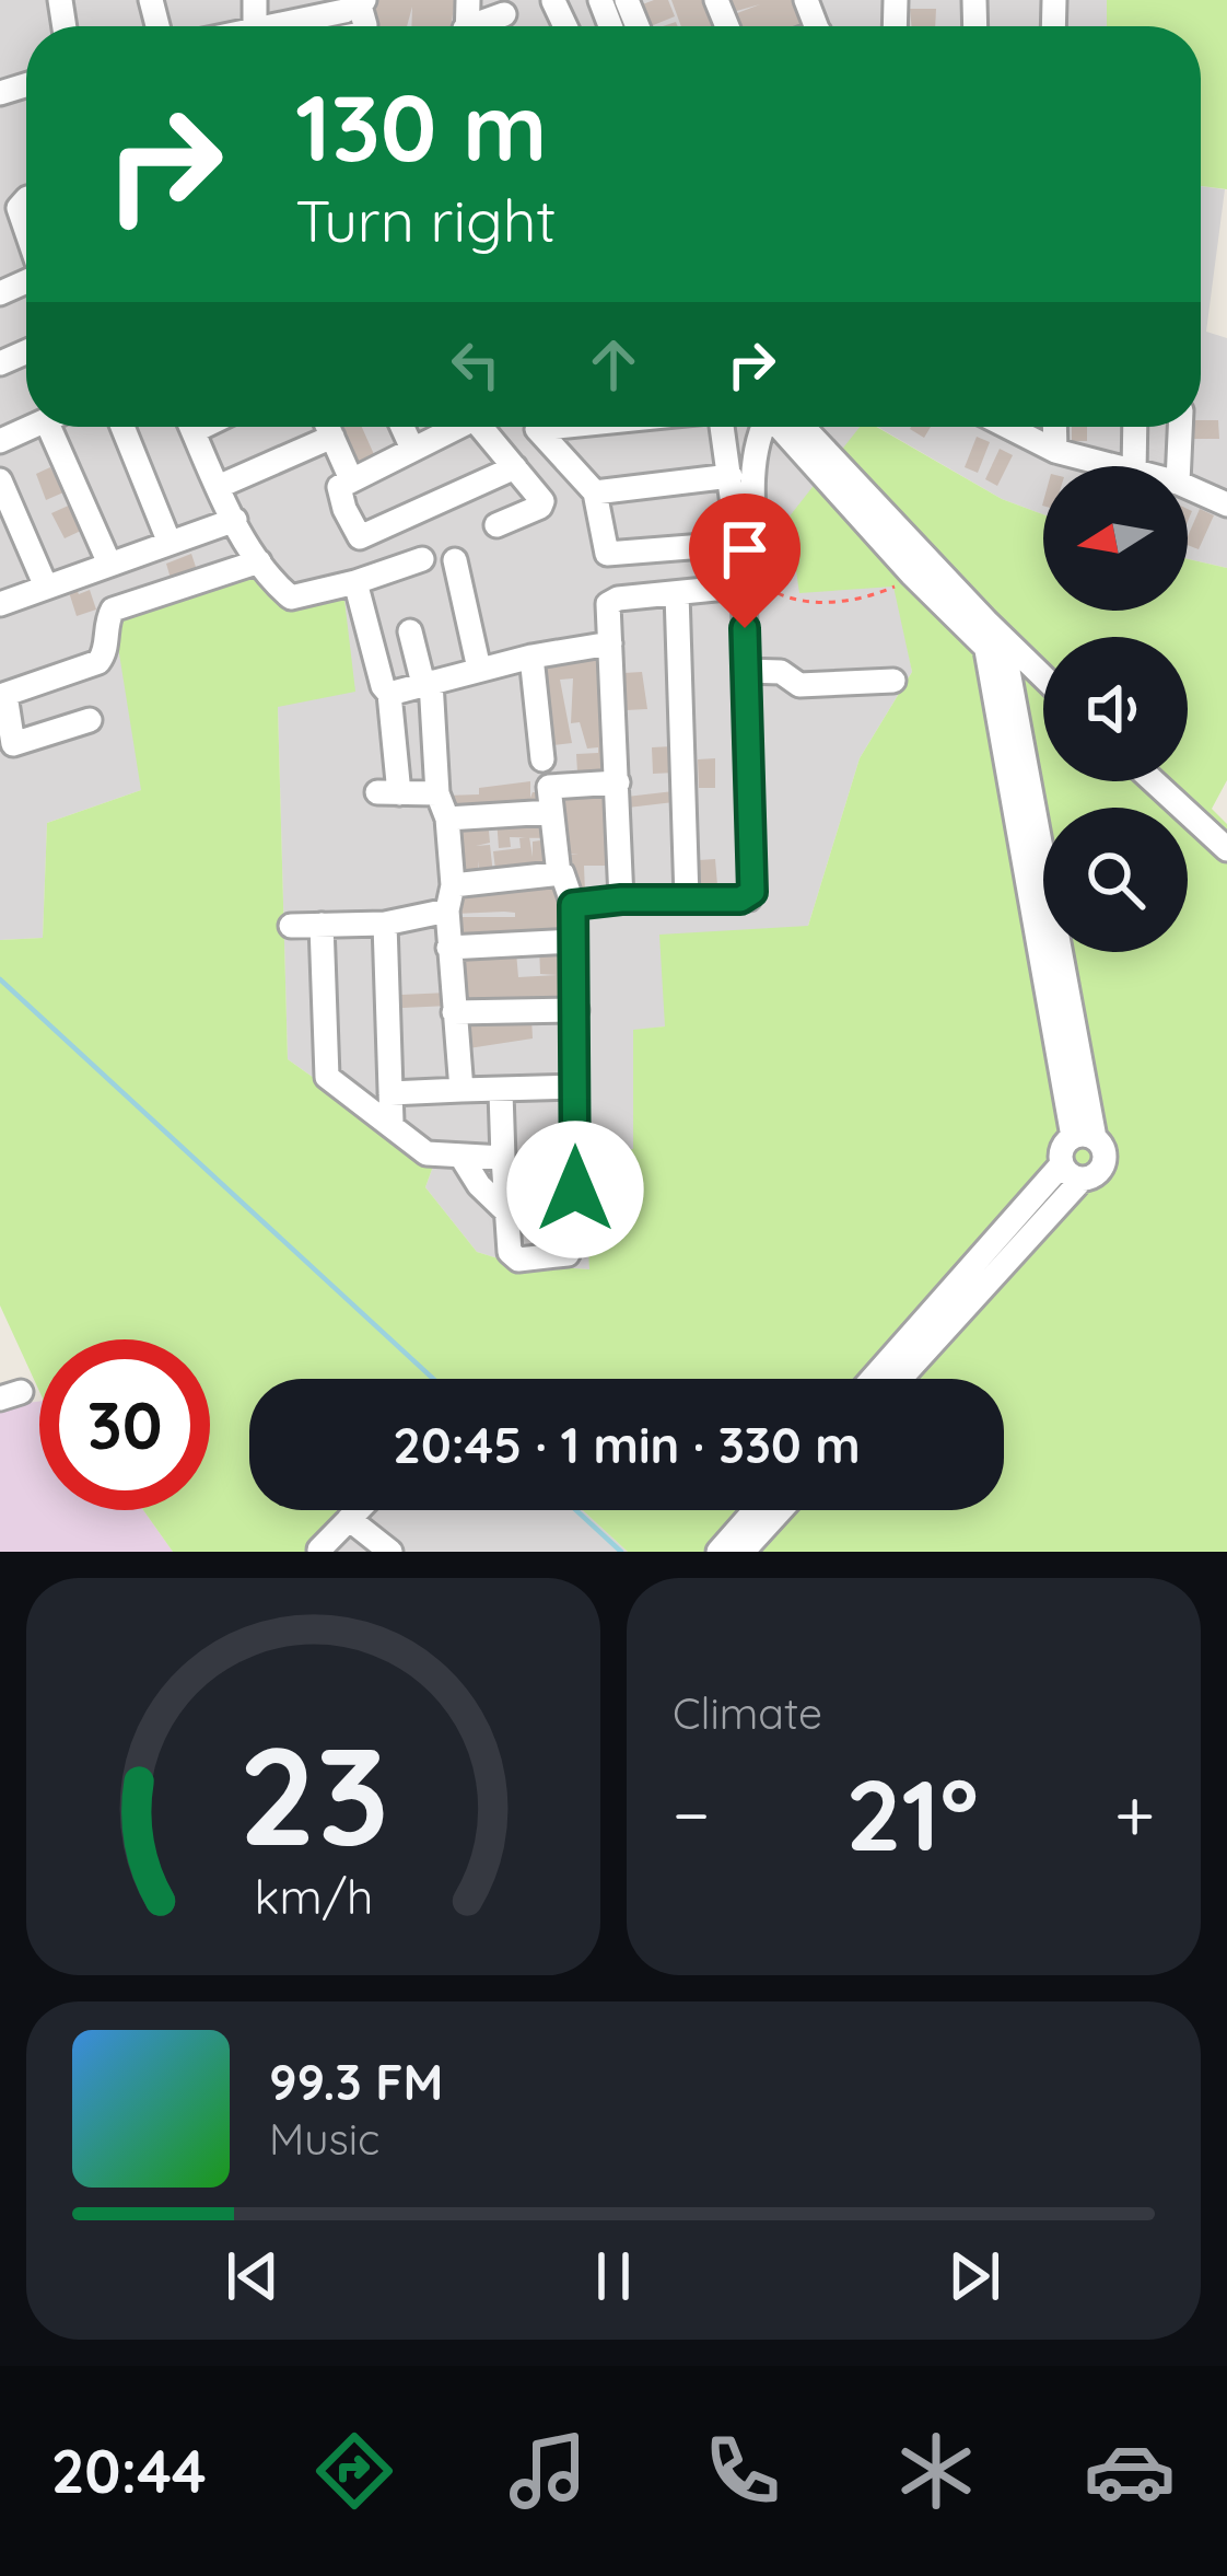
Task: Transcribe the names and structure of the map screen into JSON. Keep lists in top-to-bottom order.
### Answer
{
  "north": "left",
  "page": {
    "turn": ["130 m", "Turn right"],
    "limit": "30",
    "trip": "20:45 · 1 min · 330 m",
    "tile": "Climate",
    "heat": ["−", "21°", "+"],
    "song": ["99.3 FM", "Music"],
    "tabs": "20:44",
    "gauge": ["23", "km/h"]
  }
}
